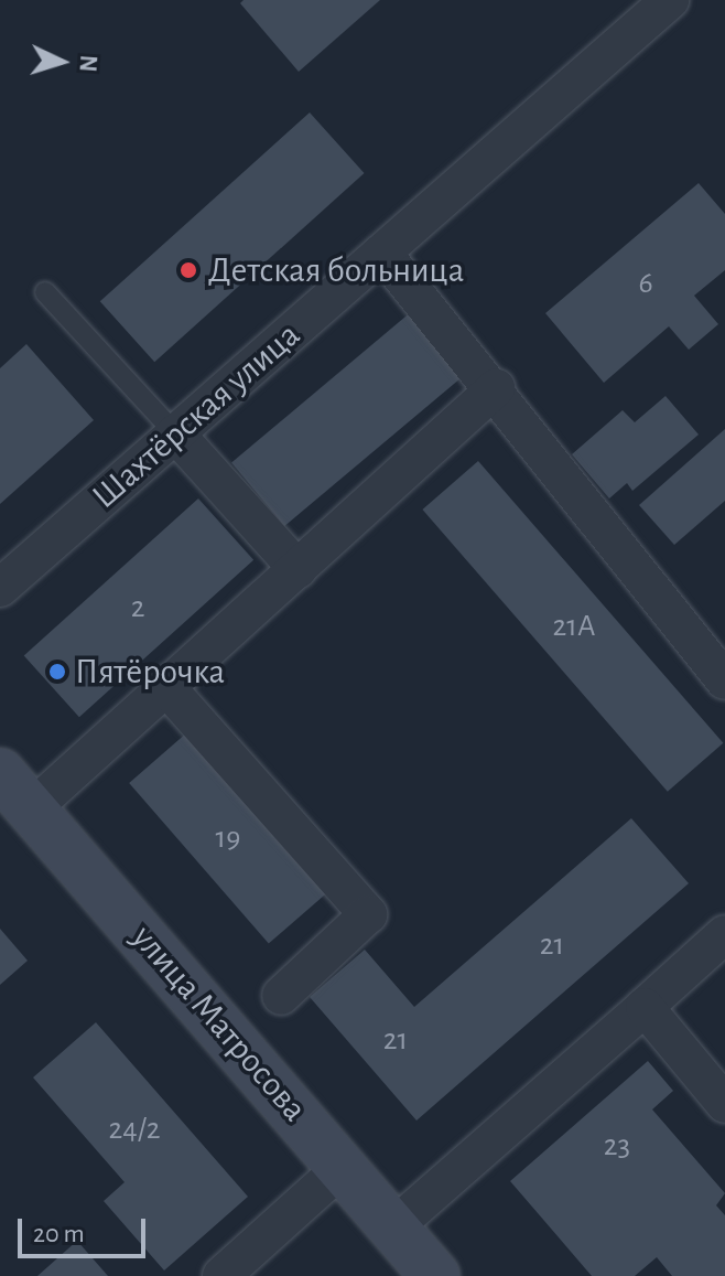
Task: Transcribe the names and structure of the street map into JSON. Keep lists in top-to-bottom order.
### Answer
{
  "streets": {
    "main road": ["улица Матросова"],
    "street": ["Шахтёрская улица"]
  },
  "places": ["Детская больница", "Пятёрочка"],
  "house_numbers": [
    "6",
    "2",
    "21А",
    "19",
    "21",
    "21",
    "24/2",
    "23"
  ],
  "scale_bar": "20 m",
  "north": "right"
}
